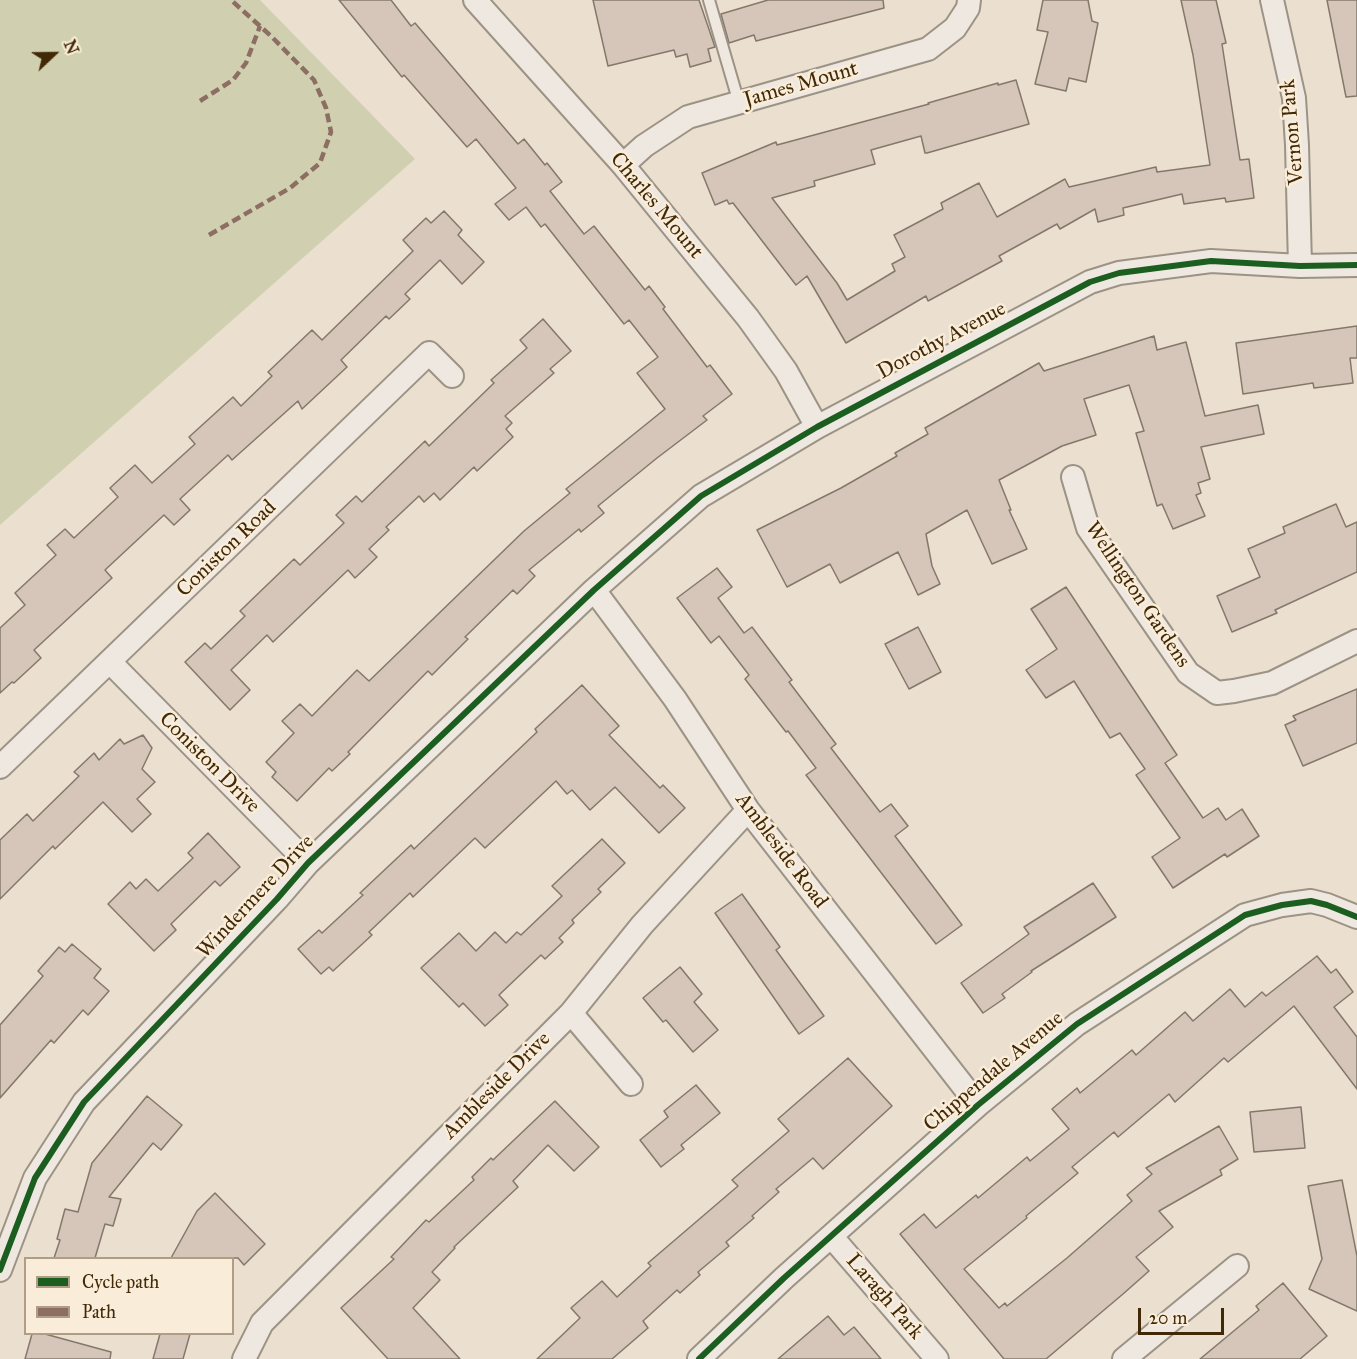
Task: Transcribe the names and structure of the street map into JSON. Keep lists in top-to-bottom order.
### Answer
{
  "streets": {
    "street": [
      "James Mount",
      "Vernon Park",
      "Charles Mount",
      "Dorothy Avenue",
      "Coniston Road",
      "Wellington Gardens",
      "Coniston Drive",
      "Ambleside Road",
      "Windermere Drive",
      "Chippendale Avenue",
      "Ambleside Drive",
      "Laragh Park"
    ]
  },
  "crossings": [
    ["James Mount", "Charles Mount"],
    ["Vernon Park", "Dorothy Avenue"],
    ["Charles Mount", "Dorothy Avenue"],
    ["Dorothy Avenue", "Ambleside Road"],
    ["Dorothy Avenue", "Windermere Drive"],
    ["Coniston Road", "Coniston Drive"],
    ["Coniston Drive", "Windermere Drive"],
    ["Ambleside Road", "Windermere Drive"],
    ["Ambleside Road", "Chippendale Avenue"],
    ["Ambleside Road", "Ambleside Drive"],
    ["Chippendale Avenue", "Laragh Park"]
  ],
  "legend": ["Cycle path", "Path"],
  "scale_bar": "20 m",
  "north": "right"
}
